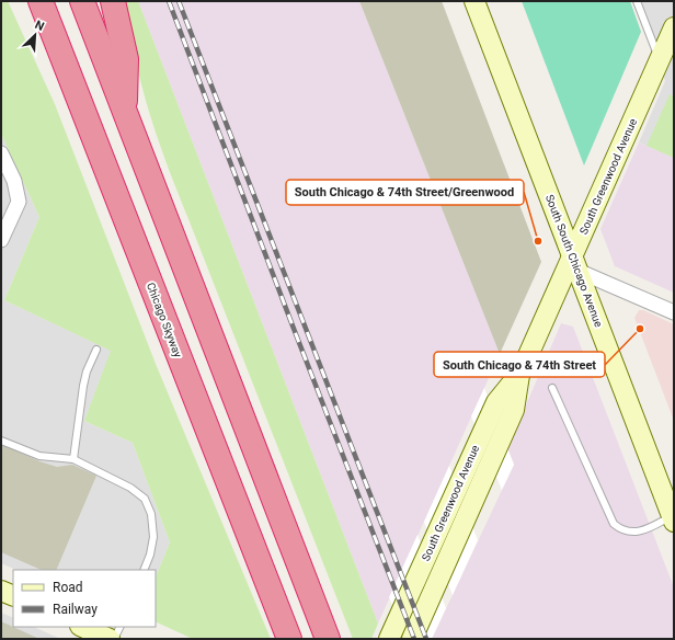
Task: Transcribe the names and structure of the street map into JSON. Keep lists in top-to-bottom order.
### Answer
{
  "streets": {
    "highway": ["Chicago Skyway"],
    "street": ["South Greenwood Avenue", "South South Chicago Avenue"]
  },
  "crossings": [
    ["South Greenwood Avenue", "South South Chicago Avenue"]
  ],
  "places": ["South Chicago & 74th Street/Greenwood", "South Chicago & 74th Street"],
  "legend": ["Road", "Railway"],
  "north": "top right"
}
